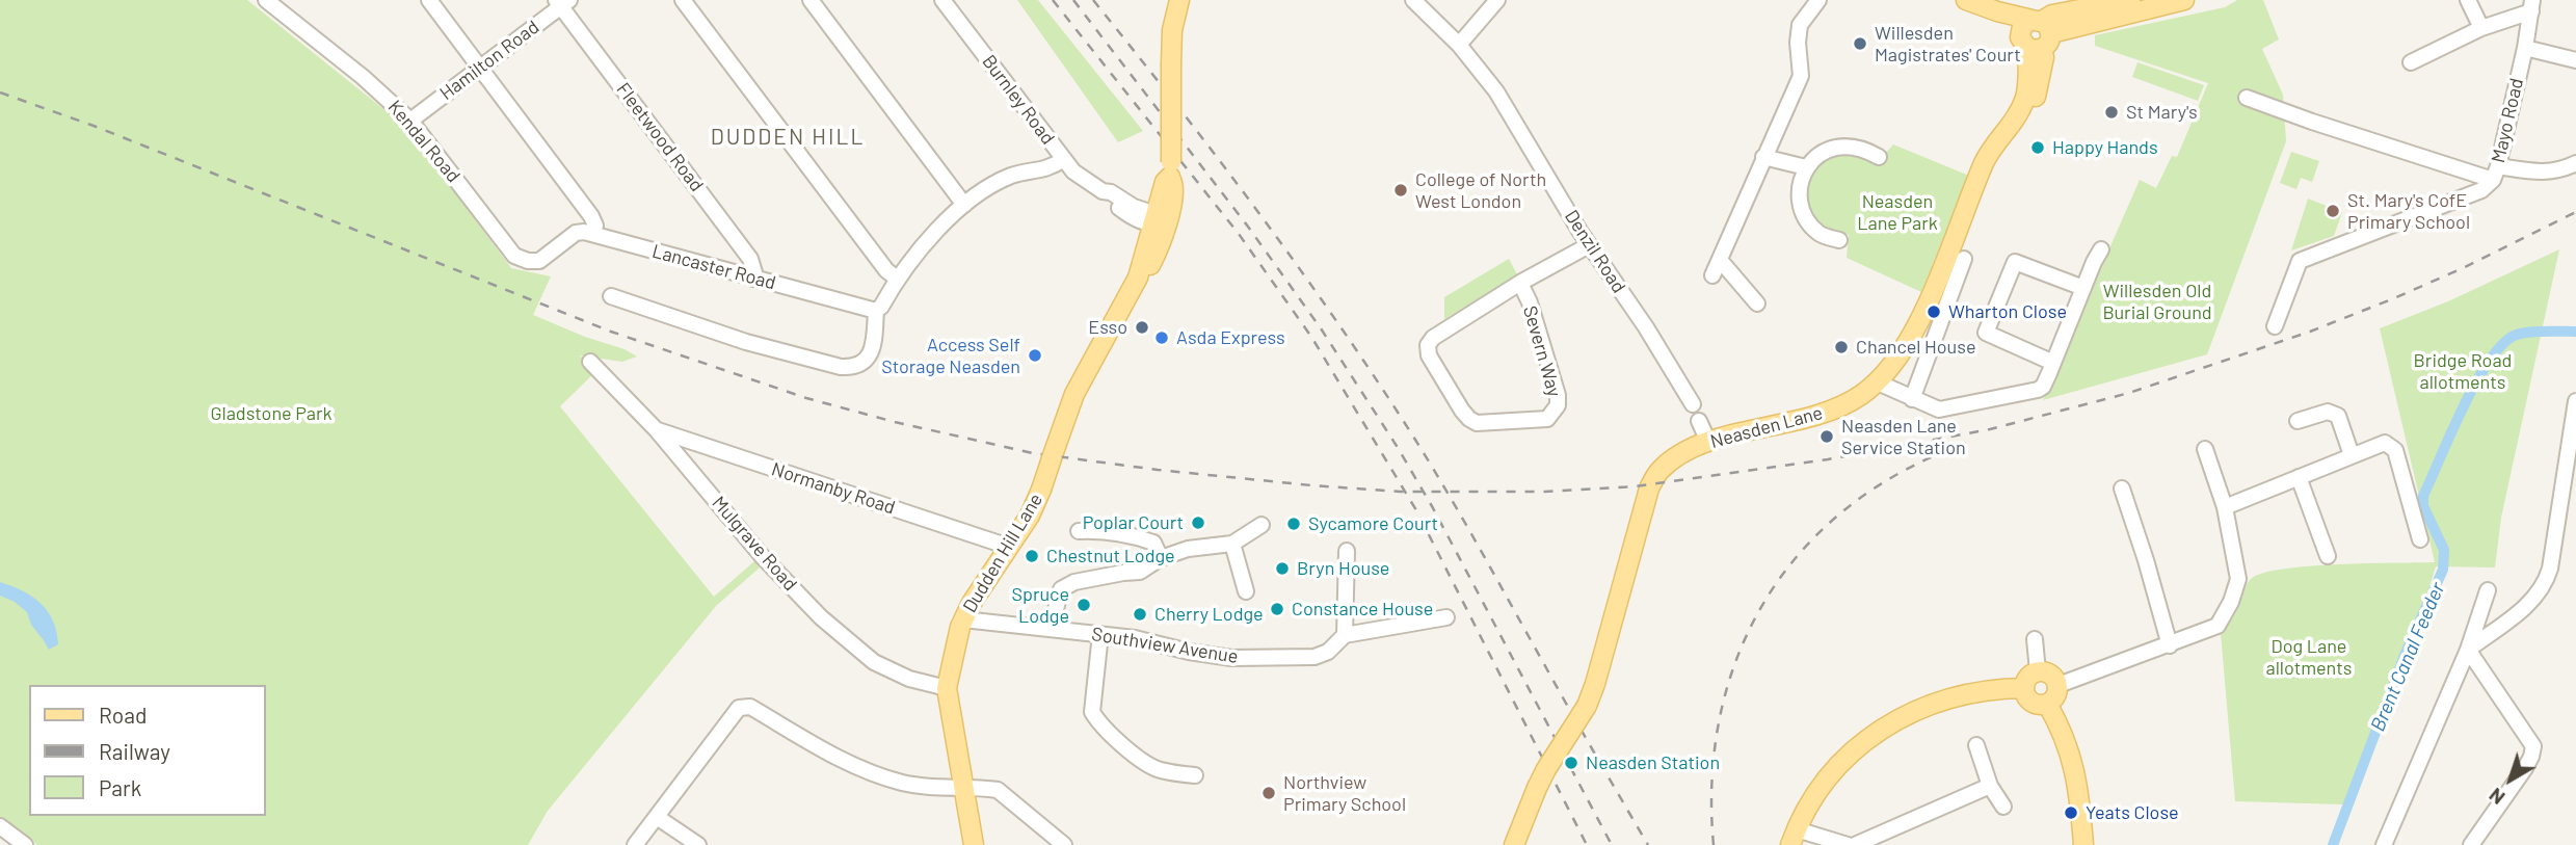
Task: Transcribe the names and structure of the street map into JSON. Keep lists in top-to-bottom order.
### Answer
{
  "streets": {
    "main road": ["Neasden Lane", "Dudden Hill Lane"],
    "street": [
      "Hamilton Road",
      "Burnley Road",
      "Mayo Road",
      "Fleetwood Road",
      "Kendal Road",
      "Denzil Road",
      "Lancaster Road",
      "Severn Way",
      "Normanby Road",
      "Mulgrave Road",
      "Southview Avenue"
    ]
  },
  "crossings": [
    ["Hamilton Road", "Fleetwood Road"],
    ["Hamilton Road", "Kendal Road"],
    ["Burnley Road", "Dudden Hill Lane"],
    ["Fleetwood Road", "Lancaster Road"],
    ["Kendal Road", "Lancaster Road"],
    ["Normanby Road", "Mulgrave Road"],
    ["Normanby Road", "Dudden Hill Lane"],
    ["Mulgrave Road", "Dudden Hill Lane"],
    ["Dudden Hill Lane", "Southview Avenue"]
  ],
  "districts": ["DUDDEN HILL"],
  "water": ["Brent Canal Feeder"],
  "parks": [
    "Neasden Lane Park",
    "Willesden Old Burial Ground",
    "Bridge Road allotments",
    "Gladstone Park",
    "Dog Lane allotments"
  ],
  "places": [
    "Willesden Magistrates' Court",
    "St Mary's",
    "Happy Hands",
    "College of North West London",
    "St. Mary's CofE Primary School",
    "Wharton Close",
    "Esso",
    "Asda Express",
    "Chancel House",
    "Access Self Storage Neasden",
    "Neasden Lane Service Station",
    "Poplar Court",
    "Sycamore Court",
    "Chestnut Lodge",
    "Bryn House",
    "Spruce Lodge",
    "Constance House",
    "Cherry Lodge",
    "Neasden Station",
    "Northview Primary School",
    "Yeats Close"
  ],
  "legend": ["Road", "Railway", "Park"],
  "north": "bottom left"
}
